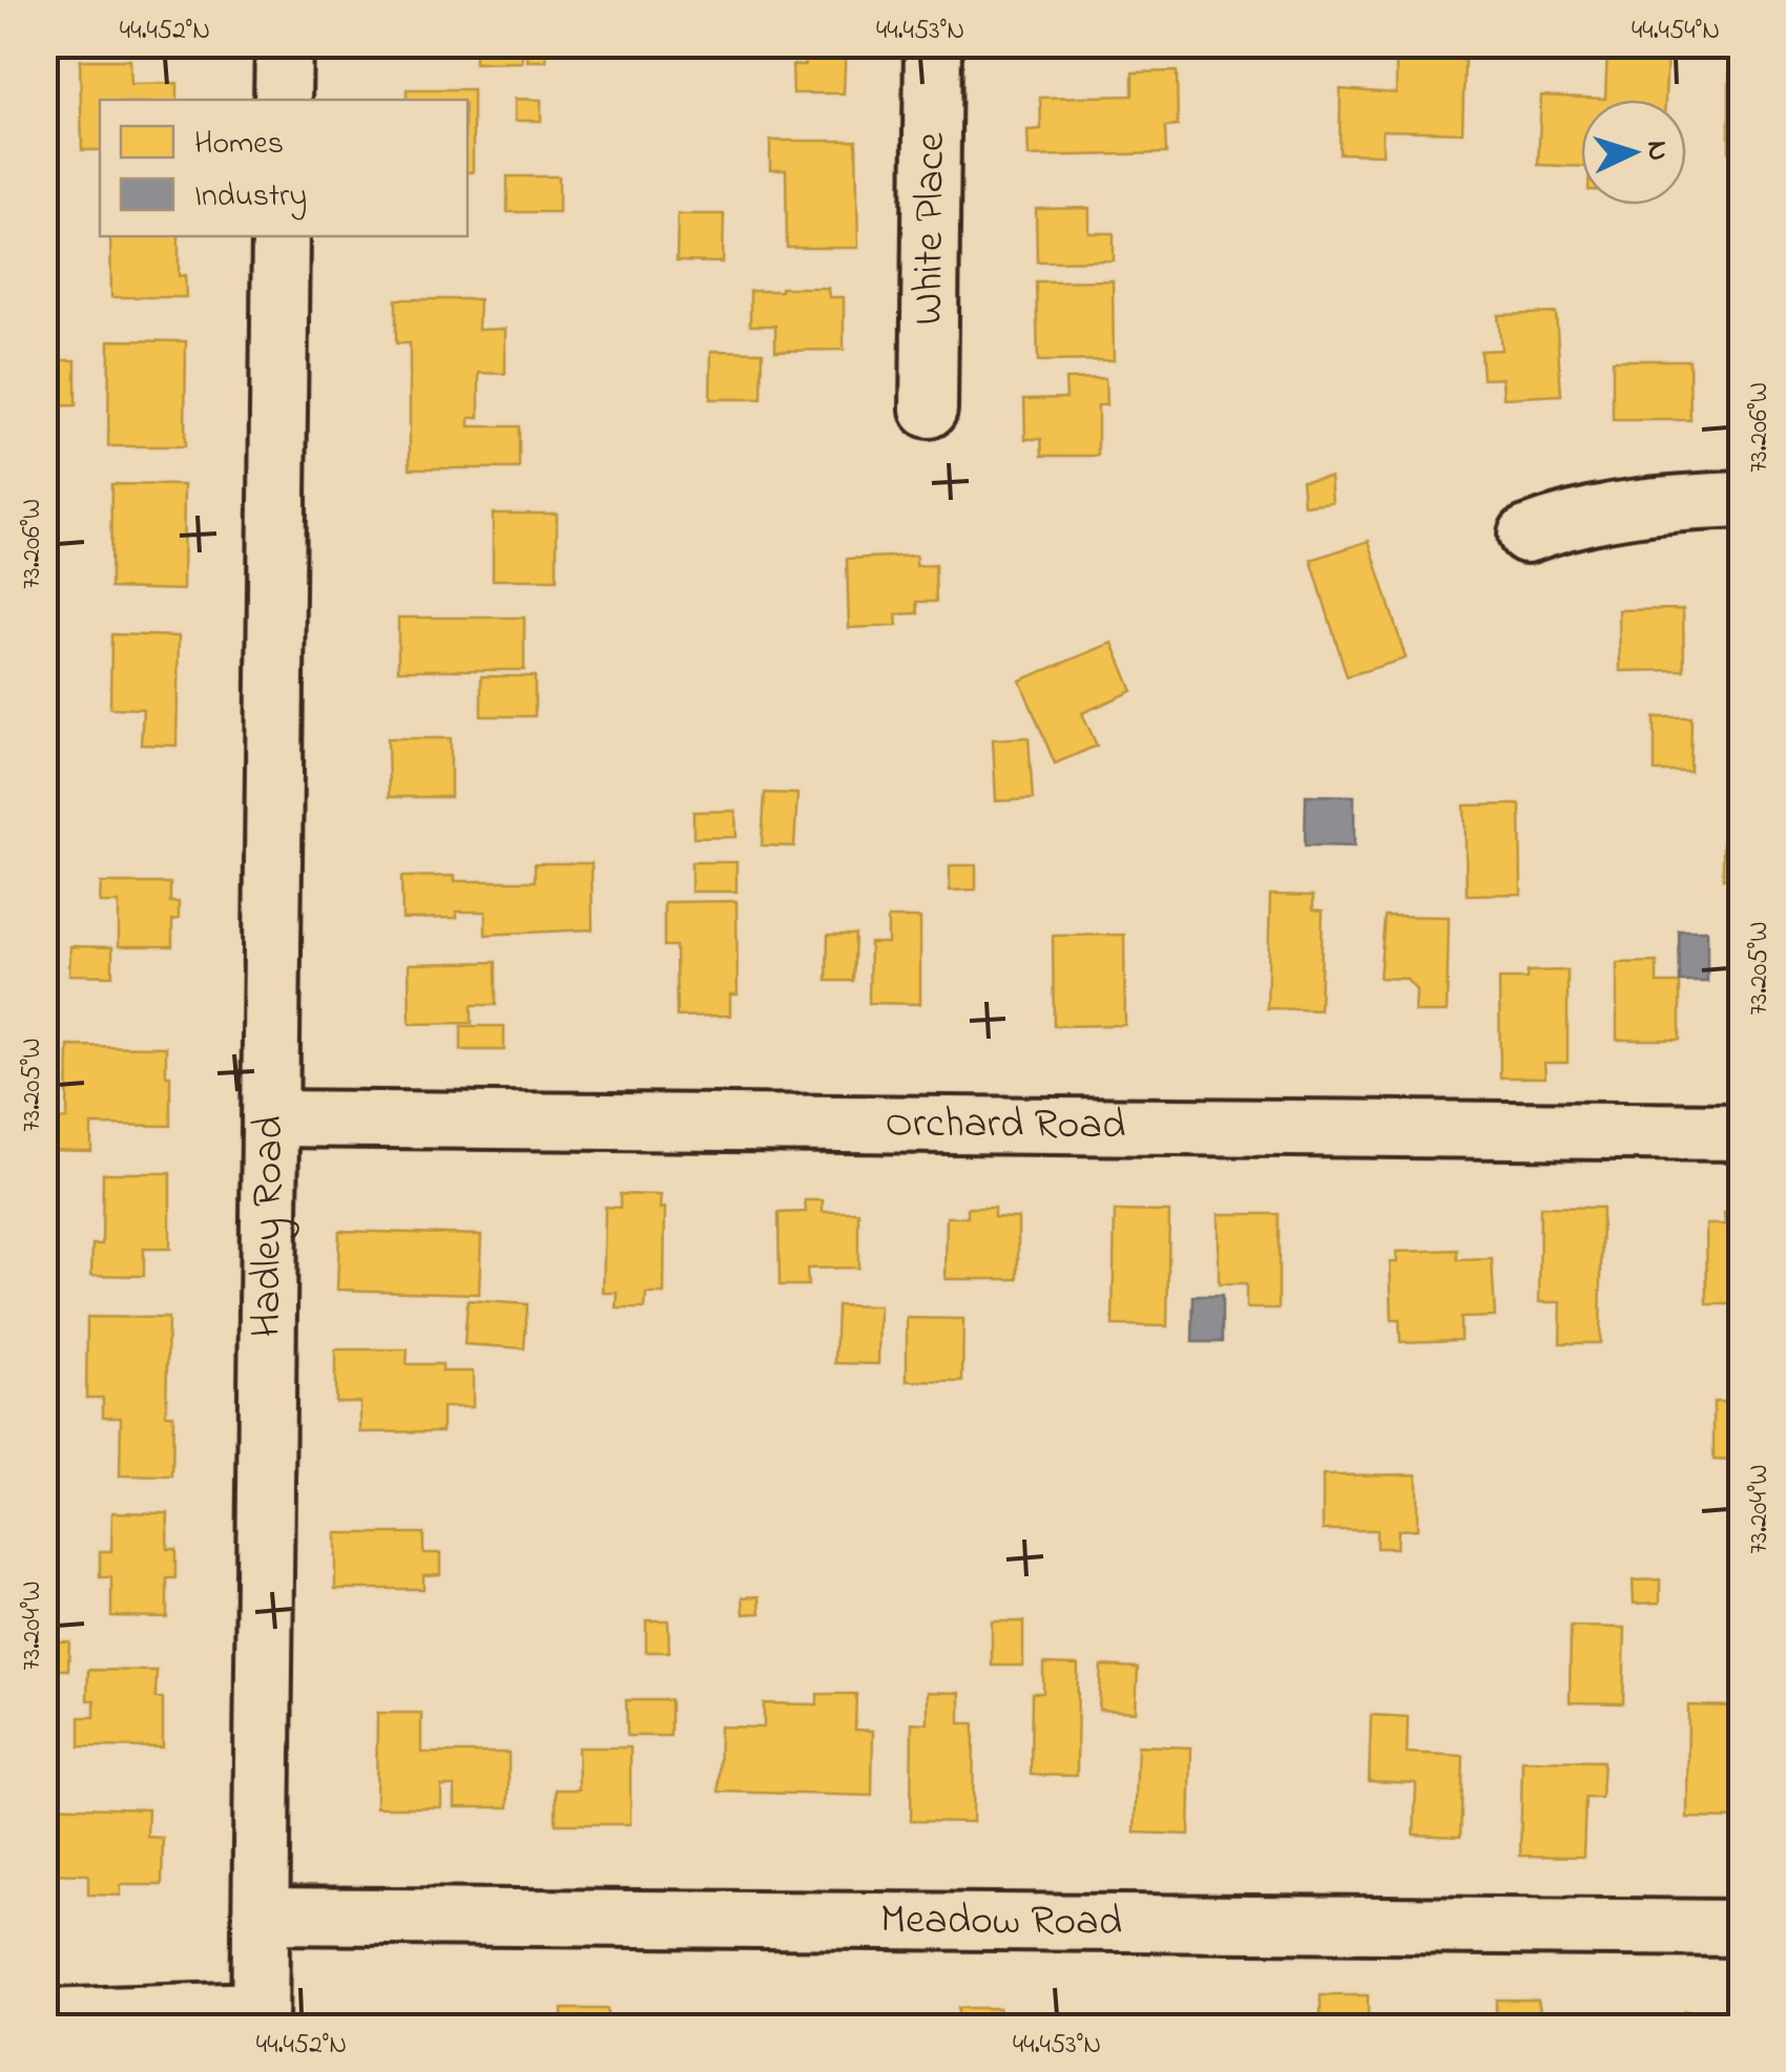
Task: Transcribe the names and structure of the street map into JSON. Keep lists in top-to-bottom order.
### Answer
{
  "streets": {
    "street": [
      "White Place",
      "Orchard Road",
      "Hadley Road",
      "Meadow Road"
    ]
  },
  "crossings": [
    ["Orchard Road", "Hadley Road"],
    ["Hadley Road", "Meadow Road"]
  ],
  "legend": ["Homes", "Industry"],
  "north": "right",
  "coordinates": [
    "44.452°N",
    "44.453°N",
    "44.454°N",
    "73.206°W",
    "73.205°W",
    "73.204°W"
  ]
}
